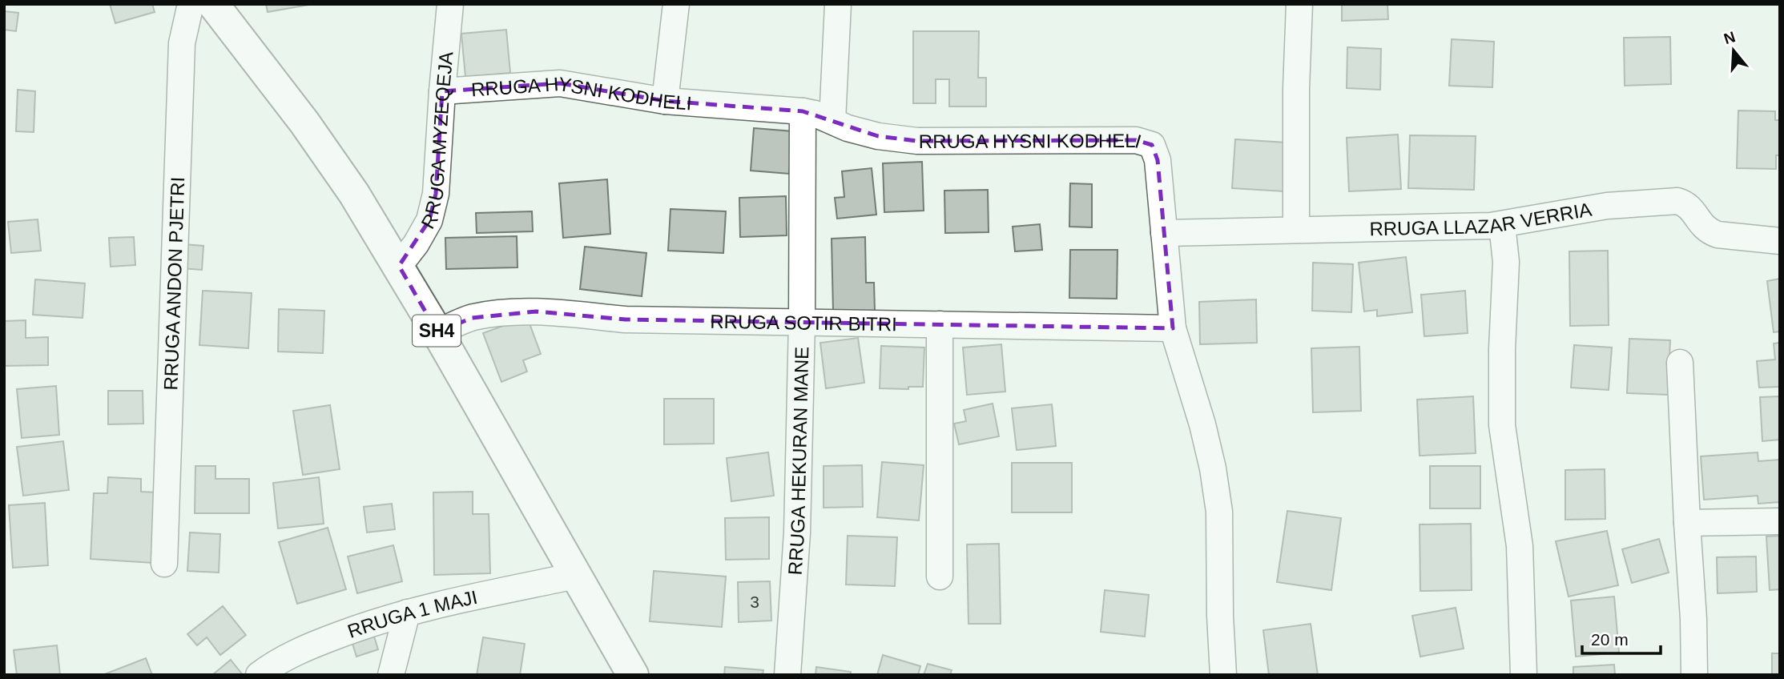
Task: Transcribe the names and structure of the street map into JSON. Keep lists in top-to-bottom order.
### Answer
{
  "streets": {
    "main road": ["SH4"],
    "street": [
      "RRUGA HYSNI KODHELI",
      "RRUGA MYZEQEJA",
      "RRUGA LLAZAR VERRIA",
      "RRUGA ANDON PJETRI",
      "RRUGA SOTIR BITRI",
      "RRUGA HEKURAN MANE",
      "RRUGA 1 MAJI"
    ]
  },
  "crossings": [
    ["RRUGA HYSNI KODHELI", "RRUGA MYZEQEJA"],
    ["RRUGA HYSNI KODHELI", "RRUGA LLAZAR VERRIA"],
    ["RRUGA HYSNI KODHELI", "RRUGA SOTIR BITRI"],
    ["RRUGA HYSNI KODHELI", "RRUGA HEKURAN MANE"],
    ["RRUGA MYZEQEJA", "SH4"],
    ["RRUGA SOTIR BITRI", "SH4"],
    ["RRUGA SOTIR BITRI", "RRUGA HEKURAN MANE"],
    ["SH4", "RRUGA 1 MAJI"]
  ],
  "house_numbers": ["3"],
  "scale_bar": "20 m",
  "north": "top"
}
